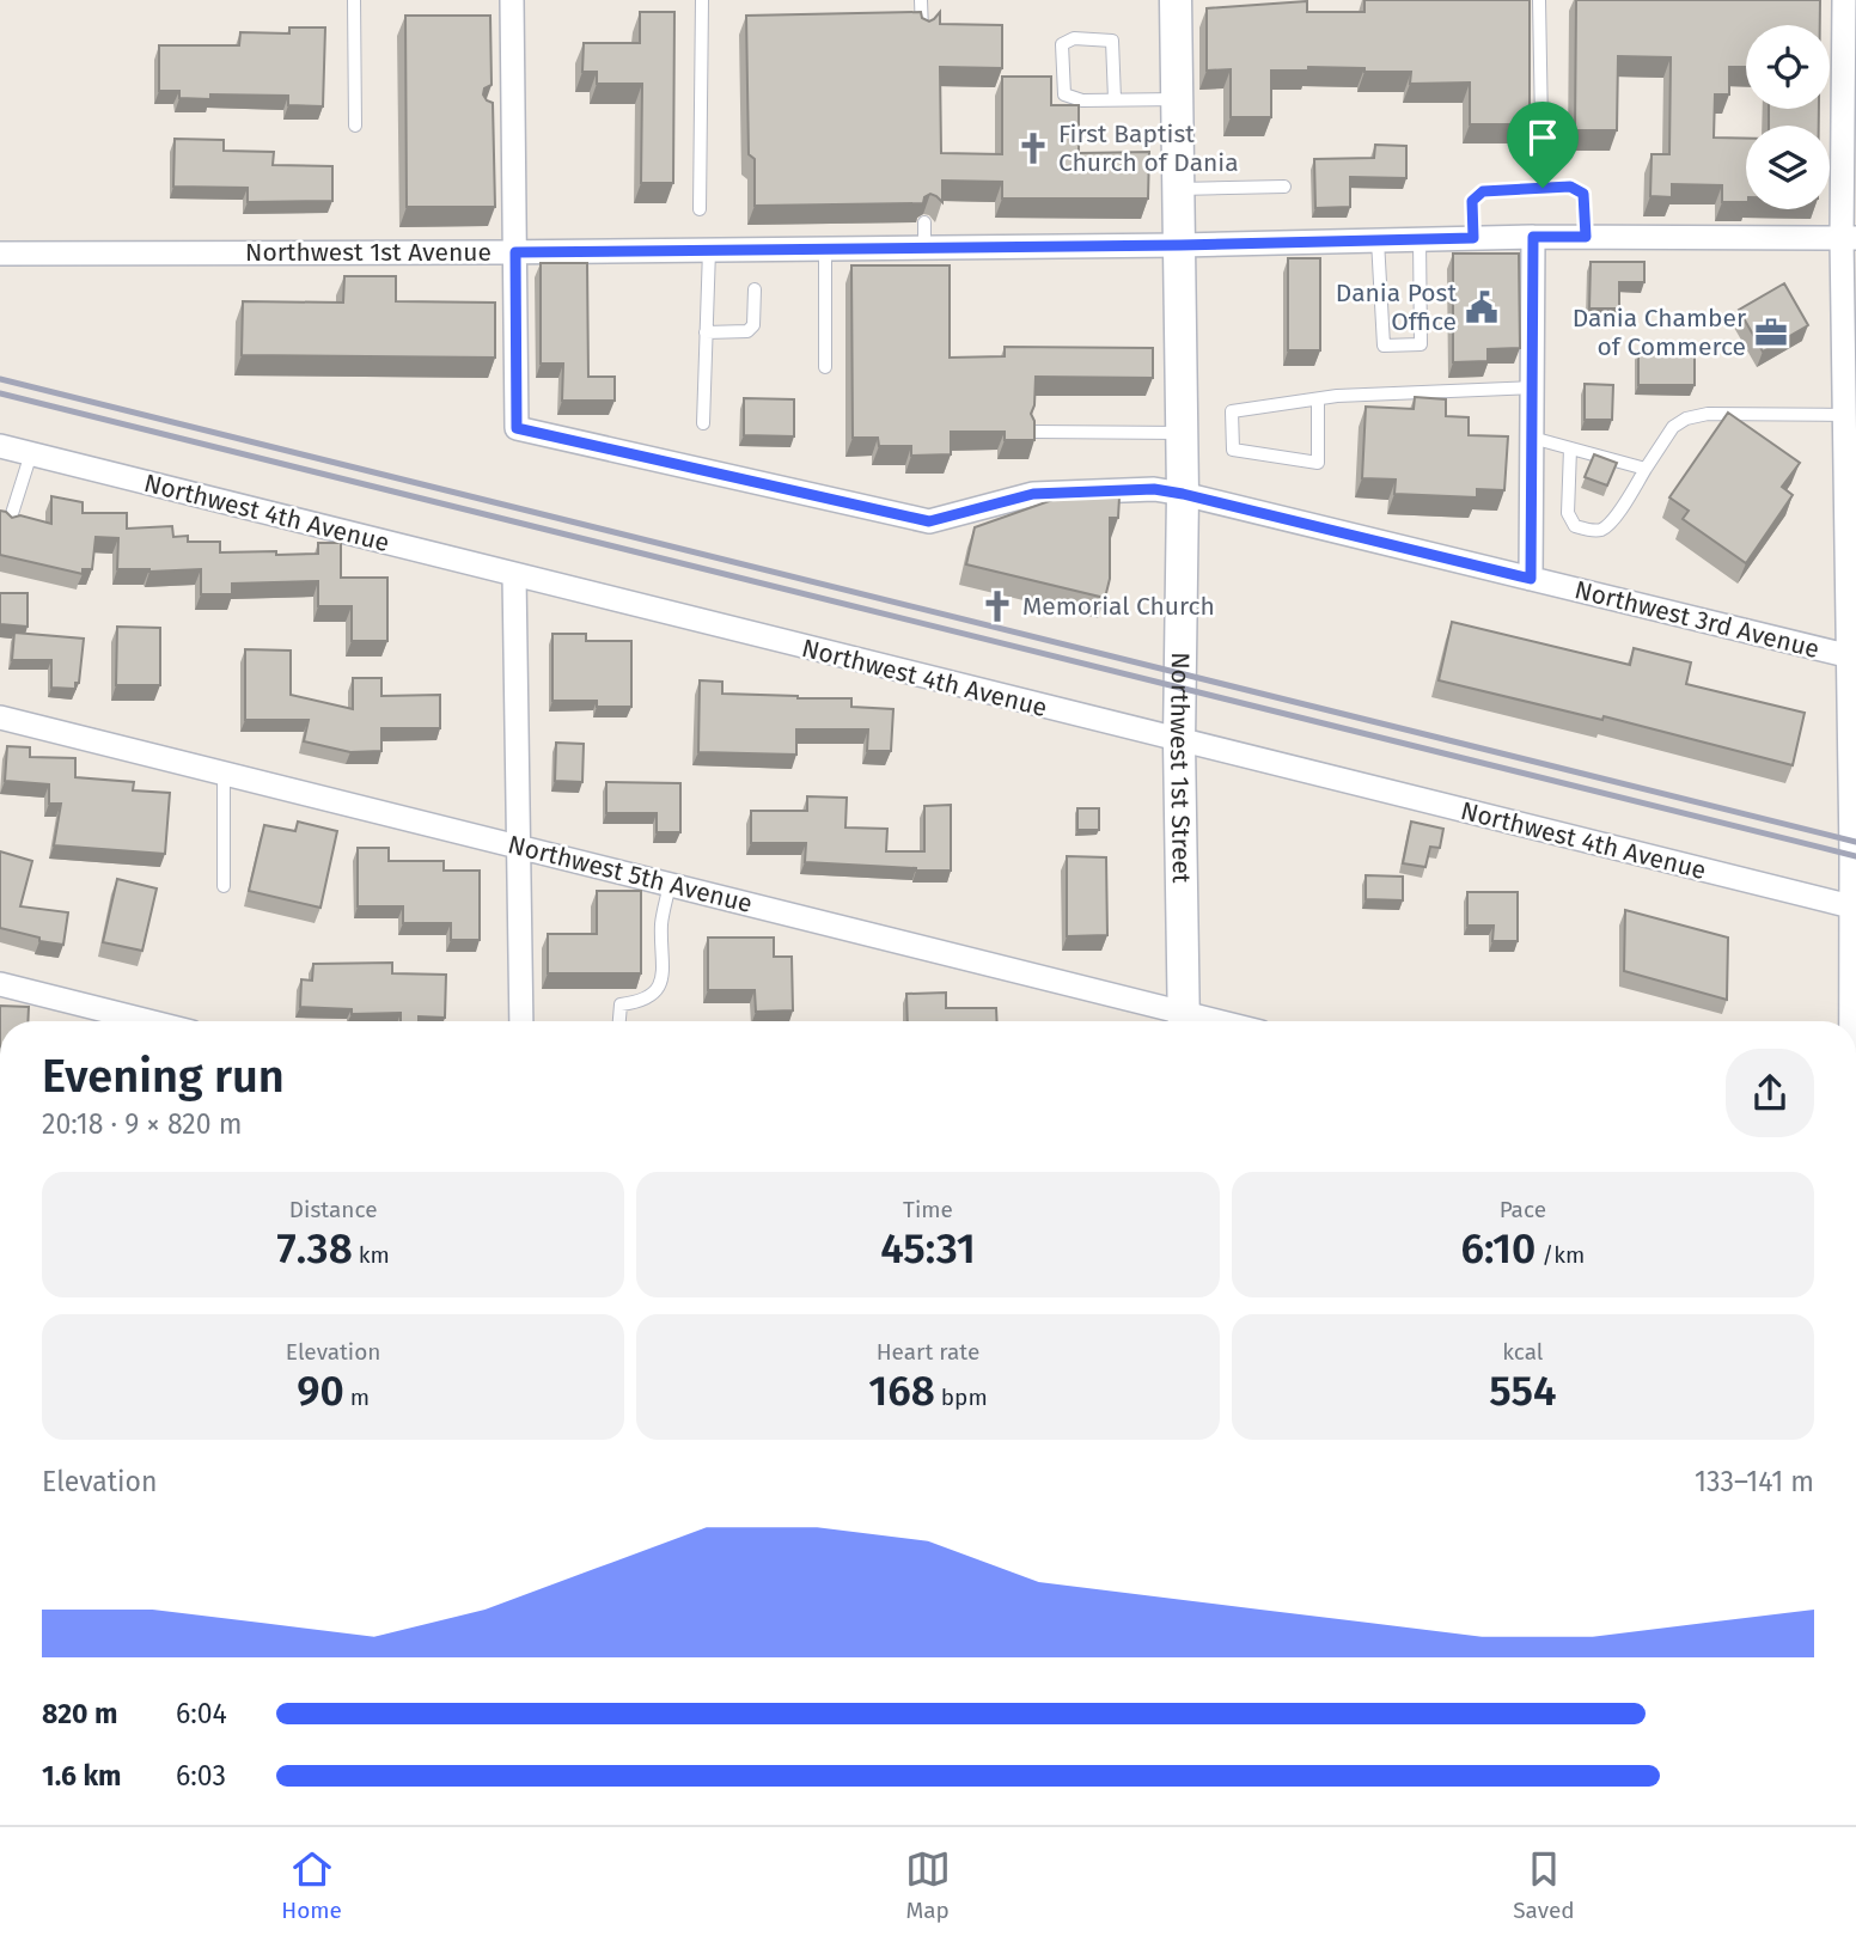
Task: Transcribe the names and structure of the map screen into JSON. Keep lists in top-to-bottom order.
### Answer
{
  "streets": {
    "street": [
      "Northwest 1st Avenue",
      "Northwest 4th Avenue",
      "Northwest 3rd Avenue",
      "Northwest 1st Street",
      "Northwest 5th Avenue"
    ]
  },
  "crossings": [
    ["Northwest 1st Avenue", "Northwest 3rd Avenue"],
    ["Northwest 1st Avenue", "Northwest 1st Street"],
    ["Northwest 4th Avenue", "Northwest 1st Street"],
    ["Northwest 3rd Avenue", "Northwest 1st Street"]
  ],
  "places": {
    "church": ["First Baptist Church of Dania", "Memorial Church"],
    "public building": ["Dania Post Office"],
    "office": ["Dania Chamber of Commerce"]
  },
  "page": {
    "heading": ["Evening run", "20:18 · 9 × 820 m"],
    "stats": [
      ["Distance", "7.38 km"],
      ["Time", "45:31"],
      ["Pace", "6:10 /km"],
      ["Elevation", "90 m"],
      ["Heart rate", "168 bpm"],
      ["kcal", "554"]
    ],
    "chart": ["Elevation", "133–141 m"],
    "list": [
      {
        "name": "820 m",
        "note": "6:04"
      },
      {
        "name": "1.6 km",
        "note": "6:03"
      }
    ],
    "tabs": ["Home", "Map", "Saved"]
  }
}
